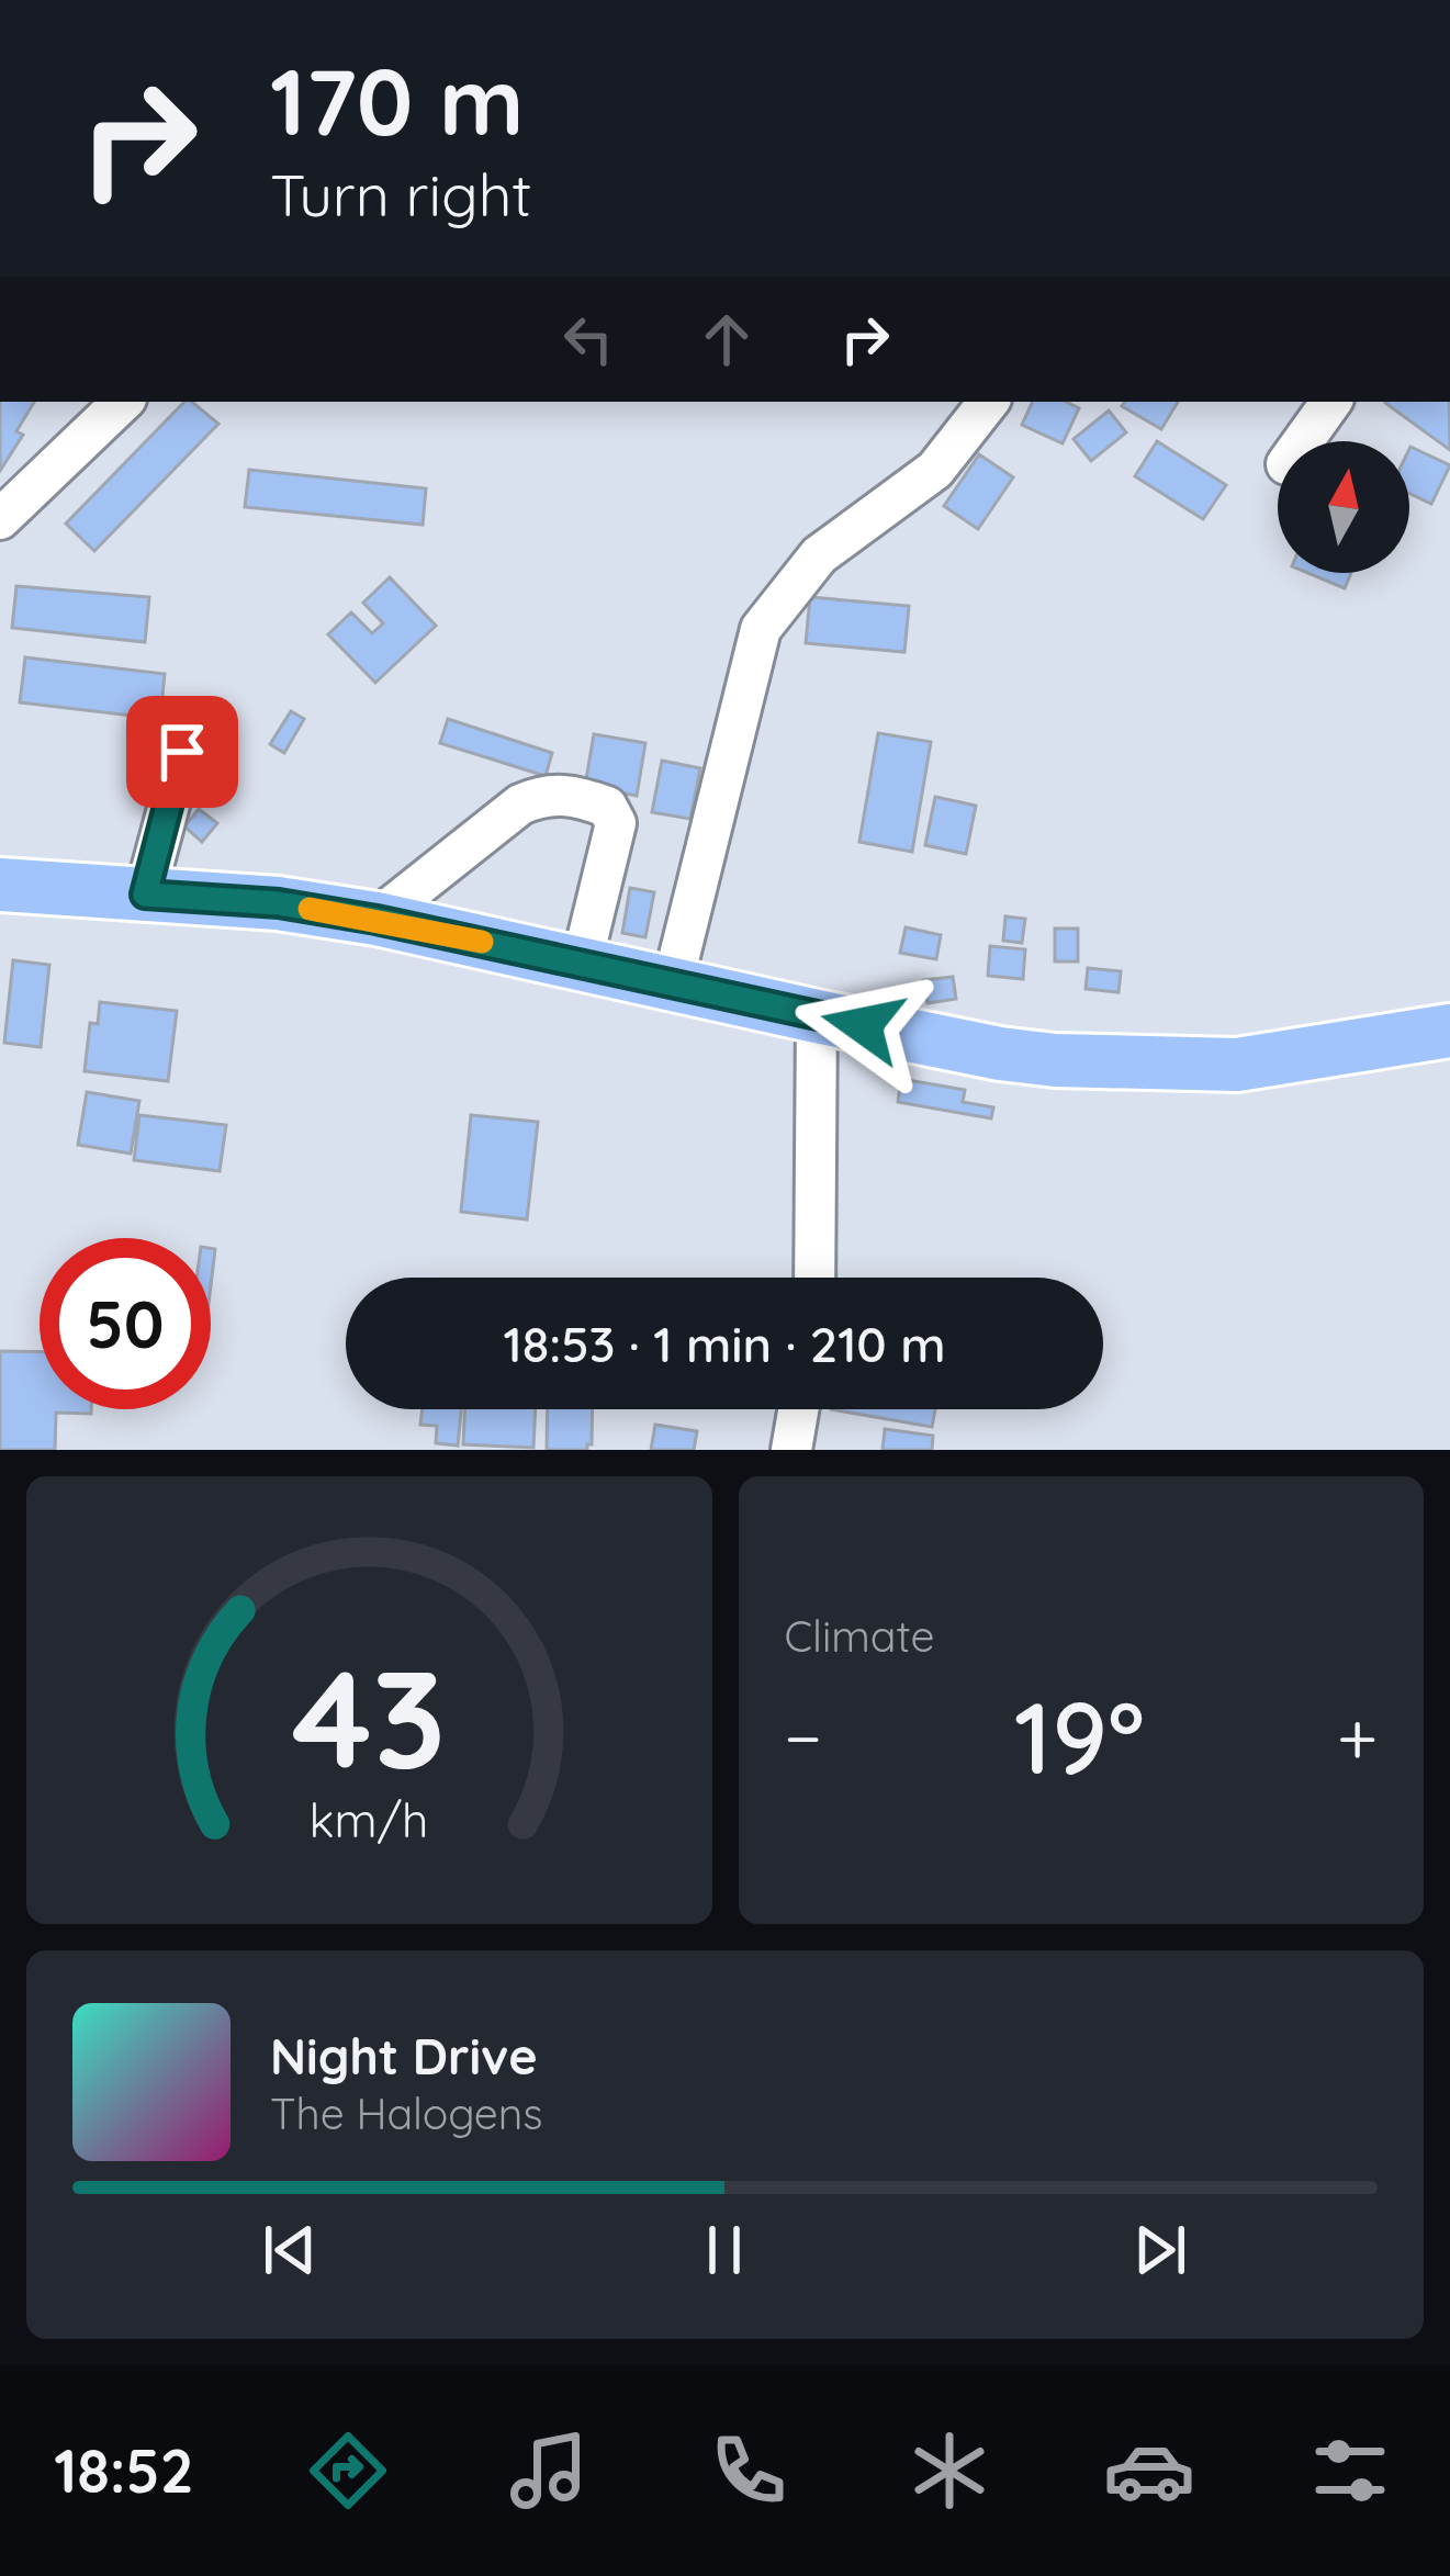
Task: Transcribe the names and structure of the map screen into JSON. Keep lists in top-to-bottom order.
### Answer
{
  "north": "top",
  "page": {
    "turn": ["170 m", "Turn right"],
    "limit": "50",
    "trip": "18:53 · 1 min · 210 m",
    "tile": "Climate",
    "heat": ["−", "19°", "+"],
    "song": ["Night Drive", "The Halogens"],
    "tabs": "18:52",
    "gauge": ["43", "km/h"]
  }
}
